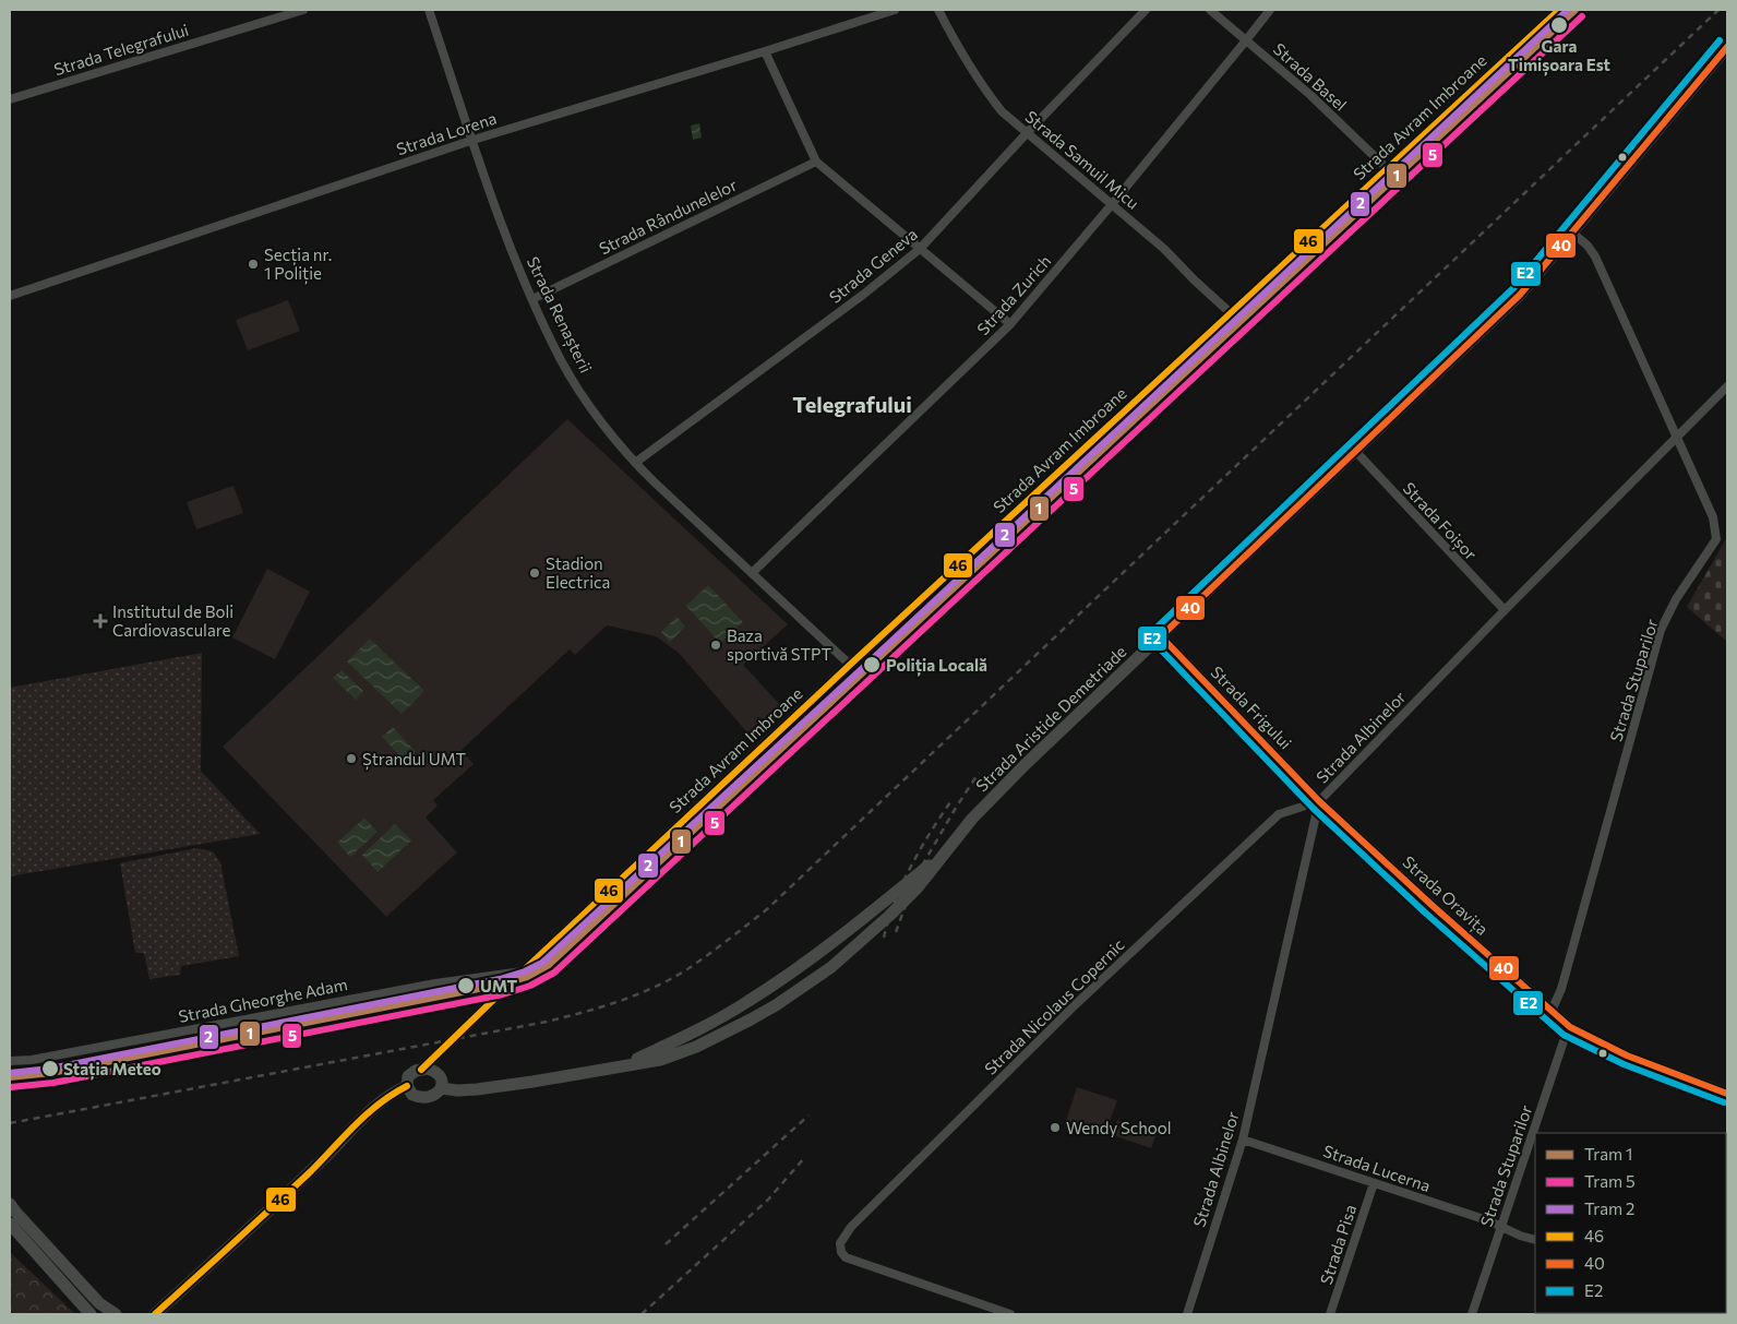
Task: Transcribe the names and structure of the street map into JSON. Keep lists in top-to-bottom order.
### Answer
{
  "streets": {
    "main road": ["Strada Aristide Demetriade"],
    "street": [
      "Strada Telegrafului",
      "Strada Basel",
      "Strada Avram Imbroane",
      "Strada Lorena",
      "Strada Samuil Micu",
      "Strada Rândunelelor",
      "Strada Geneva",
      "Strada Zurich",
      "Strada Renașterii",
      "Strada Foișor",
      "Strada Stuparilor",
      "Strada Frigului",
      "Strada Albinelor",
      "Strada Oravița",
      "Strada Gheorghe Adam",
      "Strada Nicolaus Copernic",
      "Strada Lucerna",
      "Strada Pisa"
    ]
  },
  "crossings": [
    ["Strada Basel", "Strada Avram Imbroane"],
    ["Strada Basel", "Strada Zurich"],
    ["Strada Avram Imbroane", "Strada Samuil Micu"],
    ["Strada Avram Imbroane", "Strada Renașterii"],
    ["Strada Avram Imbroane", "Strada Aristide Demetriade"],
    ["Strada Avram Imbroane", "Strada Gheorghe Adam"],
    ["Strada Lorena", "Strada Renașterii"],
    ["Strada Samuil Micu", "Strada Geneva"],
    ["Strada Samuil Micu", "Strada Zurich"],
    ["Strada Rândunelelor", "Strada Renașterii"],
    ["Strada Geneva", "Strada Renașterii"],
    ["Strada Zurich", "Strada Renașterii"],
    ["Strada Foișor", "Strada Aristide Demetriade"],
    ["Strada Foișor", "Strada Albinelor"],
    ["Strada Stuparilor", "Strada Aristide Demetriade"],
    ["Strada Stuparilor", "Strada Albinelor"],
    ["Strada Stuparilor", "Strada Oravița"],
    ["Strada Stuparilor", "Strada Lucerna"],
    ["Strada Frigului", "Strada Aristide Demetriade"],
    ["Strada Frigului", "Strada Albinelor"],
    ["Strada Frigului", "Strada Oravița"],
    ["Strada Frigului", "Strada Nicolaus Copernic"],
    ["Strada Albinelor", "Strada Oravița"],
    ["Strada Albinelor", "Strada Nicolaus Copernic"],
    ["Strada Albinelor", "Strada Lucerna"],
    ["Strada Oravița", "Strada Nicolaus Copernic"],
    ["Strada Lucerna", "Strada Pisa"]
  ],
  "districts": ["Telegrafului"],
  "places": {
    "other": [
      "Gara Timișoara Est",
      "Secția nr. 1 Poliție",
      "Stadion Electrica",
      "Baza sportivă STPT",
      "Poliția Locală",
      "Ștrandul UMT",
      "UMT",
      "Stația Meteo",
      "Wendy School"
    ],
    "health": ["Institutul de Boli Cardiovasculare"]
  },
  "lines": [
    "tram line 1",
    "tram line 2",
    "transit line 46",
    "tram line 5",
    "transit line E2",
    "transit line 40"
  ],
  "legend": [
    "Tram 1",
    "Tram 5",
    "Tram 2",
    "46",
    "40",
    "E2"
  ]
}
